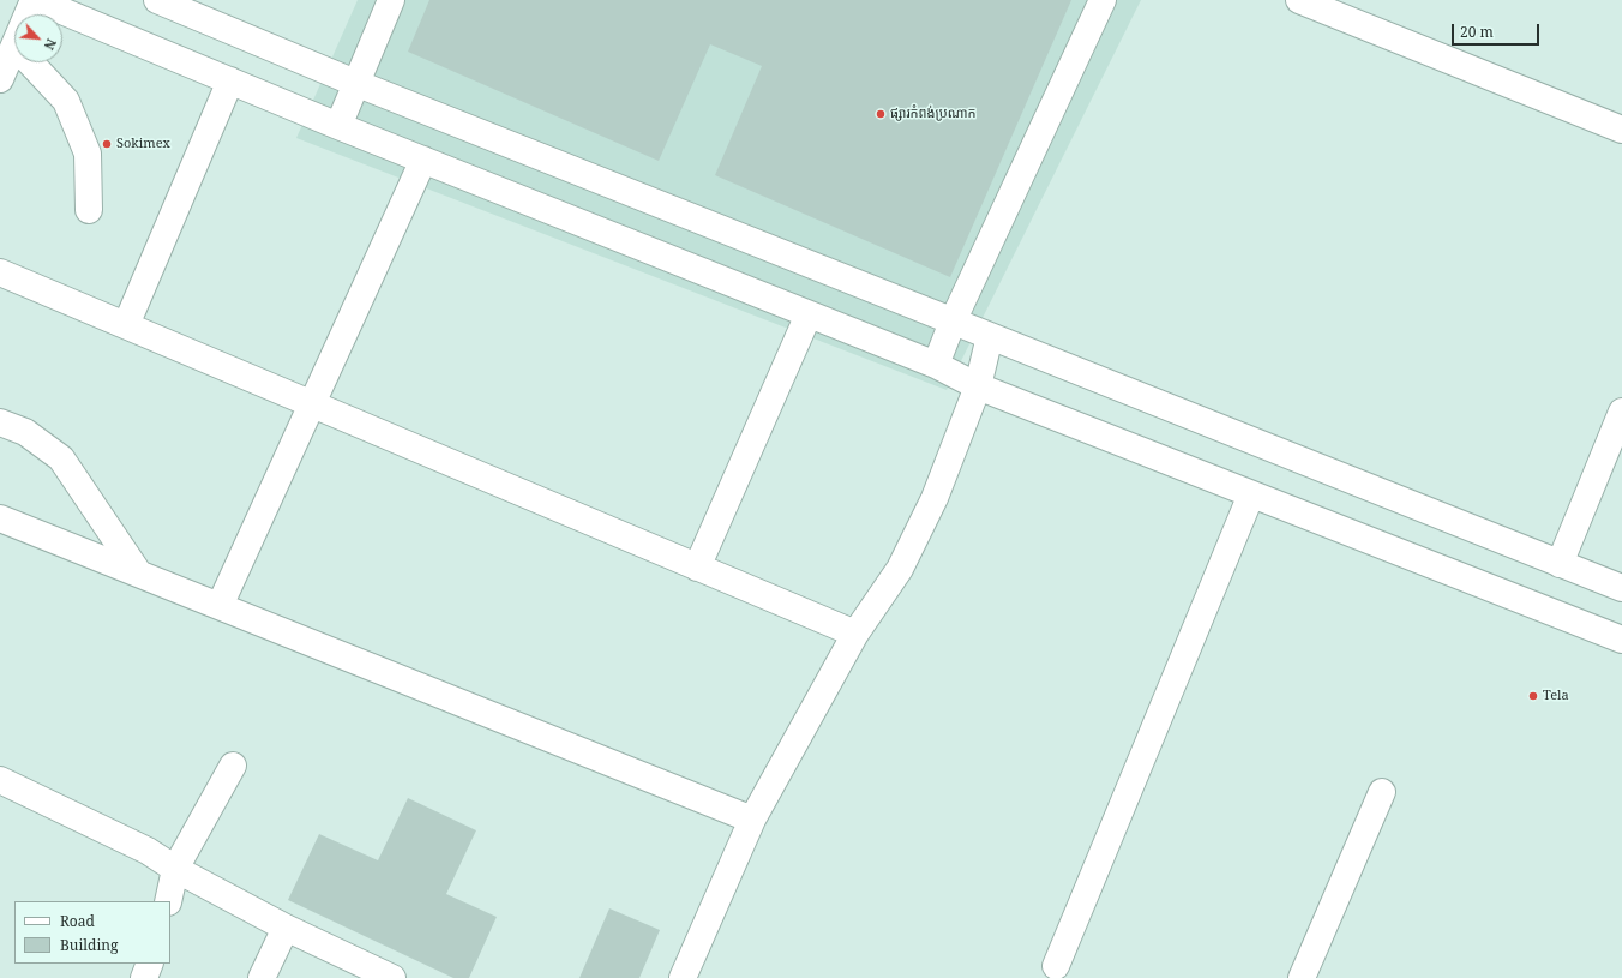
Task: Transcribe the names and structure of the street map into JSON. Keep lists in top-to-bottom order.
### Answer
{
  "places": ["ផ្សារកំពង់ប្រណាក", "Sokimex", "Tela"],
  "legend": ["Road", "Building"],
  "scale_bar": "20 m",
  "north": "bottom right"
}
